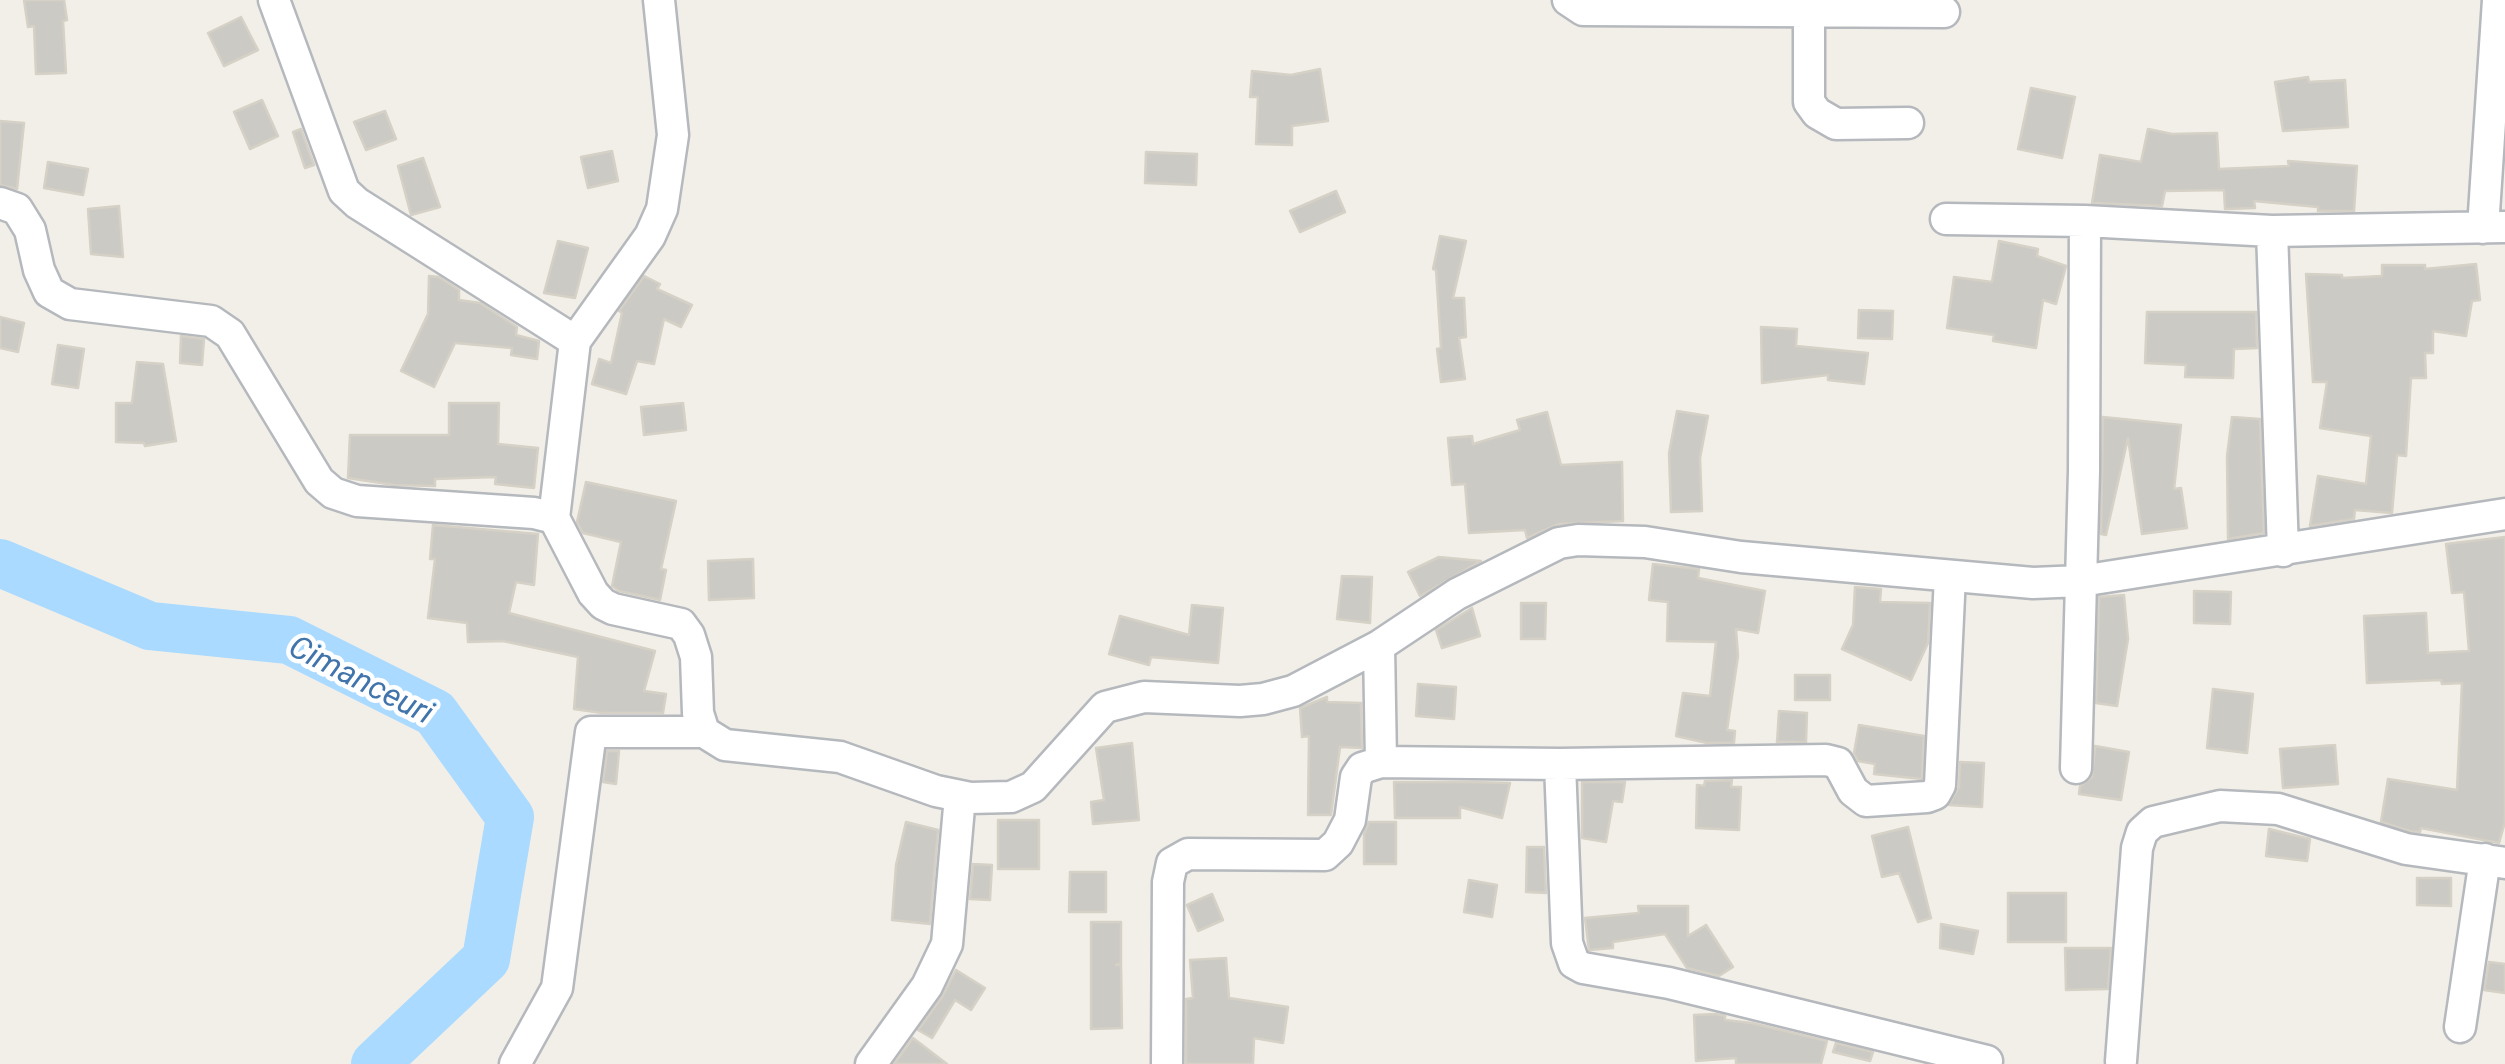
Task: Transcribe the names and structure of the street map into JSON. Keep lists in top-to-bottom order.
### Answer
{
  "water": ["Cimanceuri"]
}
